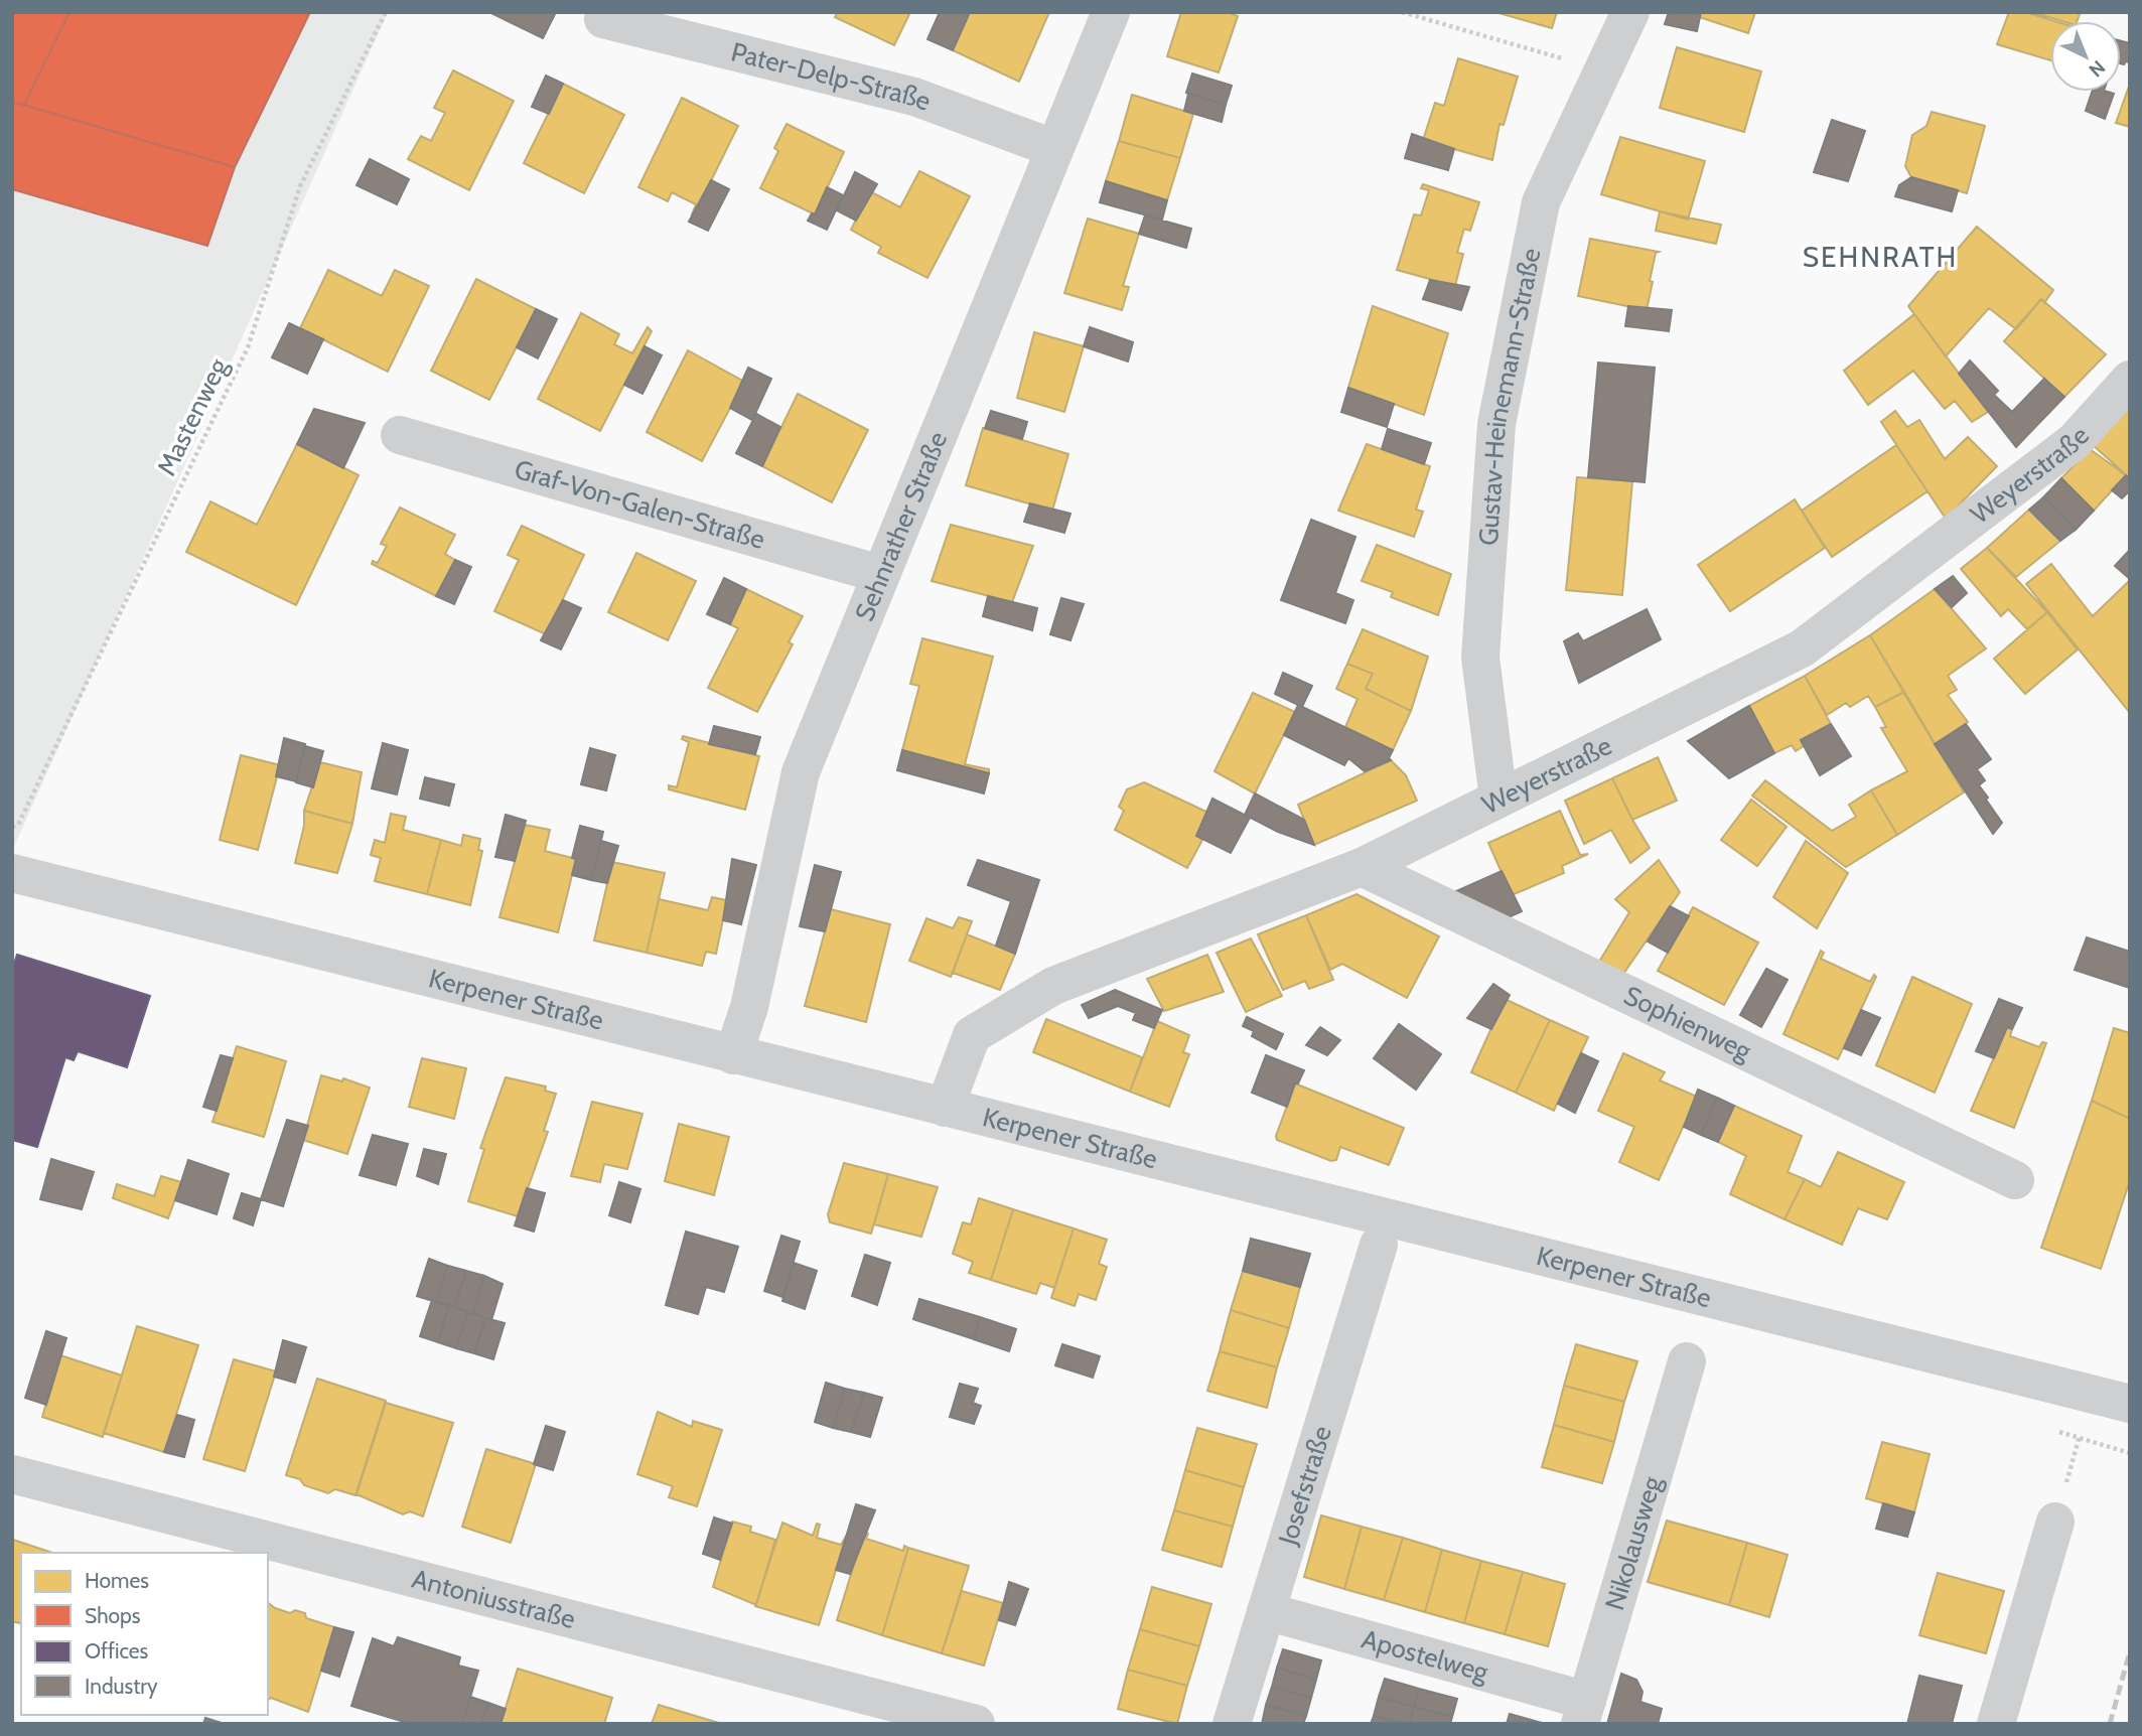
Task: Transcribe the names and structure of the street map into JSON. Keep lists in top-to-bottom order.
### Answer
{
  "streets": {
    "street": [
      "Pater-Delp-Straße",
      "Gustav-Heinemann-Straße",
      "Weyerstraße",
      "Graf-Von-Galen-Straße",
      "Sehnrather Straße",
      "Kerpener Straße",
      "Sophienweg",
      "Josefstraße",
      "Nikolausweg",
      "Antoniusstraße",
      "Apostelweg"
    ],
    "path": ["Mastenweg"]
  },
  "crossings": [
    ["Pater-Delp-Straße", "Sehnrather Straße"],
    ["Gustav-Heinemann-Straße", "Weyerstraße"],
    ["Weyerstraße", "Kerpener Straße"],
    ["Weyerstraße", "Sophienweg"],
    ["Graf-Von-Galen-Straße", "Sehnrather Straße"],
    ["Sehnrather Straße", "Kerpener Straße"],
    ["Josefstraße", "Apostelweg"],
    ["Nikolausweg", "Apostelweg"]
  ],
  "districts": ["SEHNRATH"],
  "legend": [
    "Homes",
    "Shops",
    "Offices",
    "Industry"
  ],
  "north": "bottom right"
}
